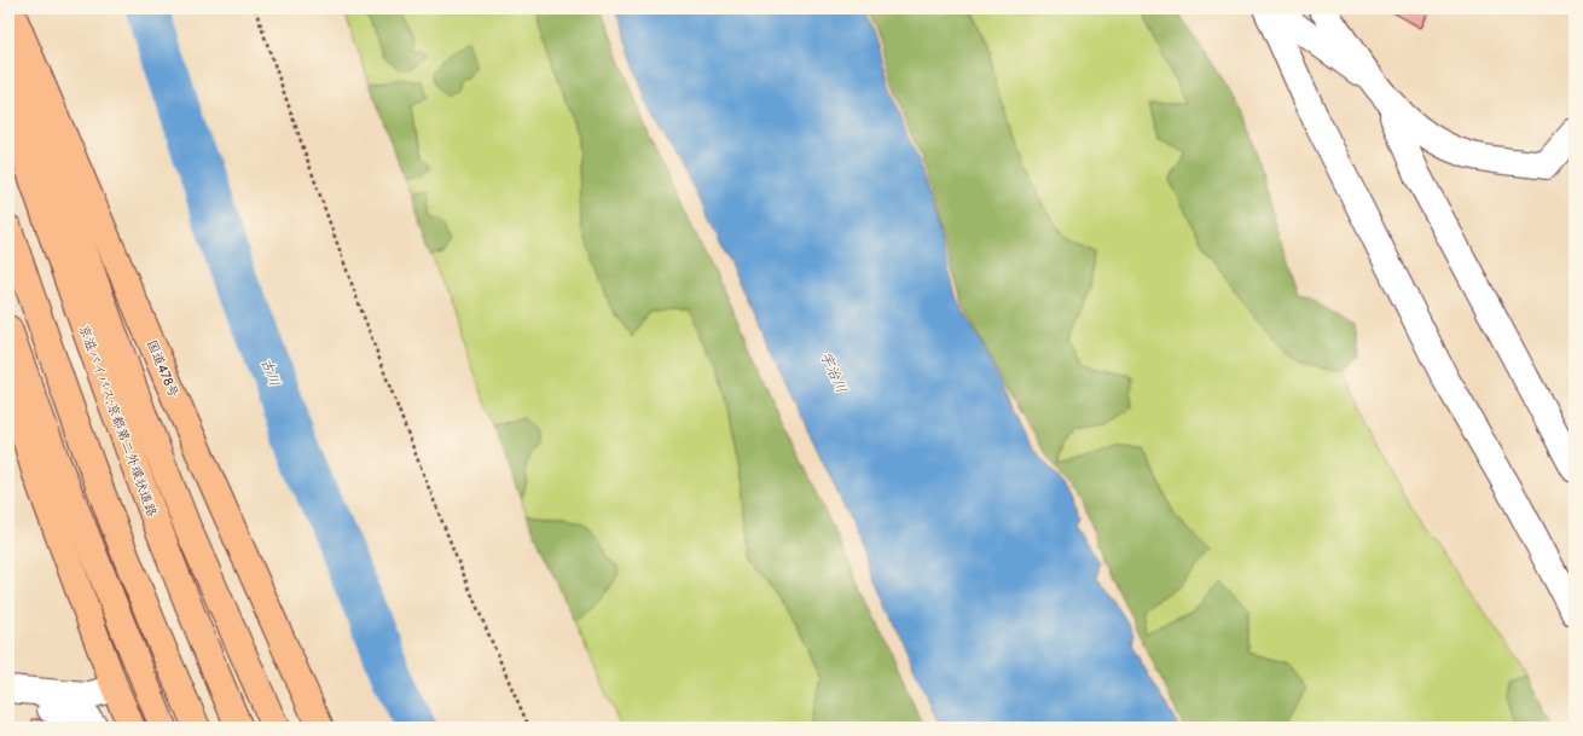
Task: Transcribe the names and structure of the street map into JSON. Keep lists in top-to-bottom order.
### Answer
{
  "streets": {
    "highway": ["国道478号", "京滋バイパス;京都第二外環状道路"]
  },
  "water": ["古川", "宇治川"]
}
